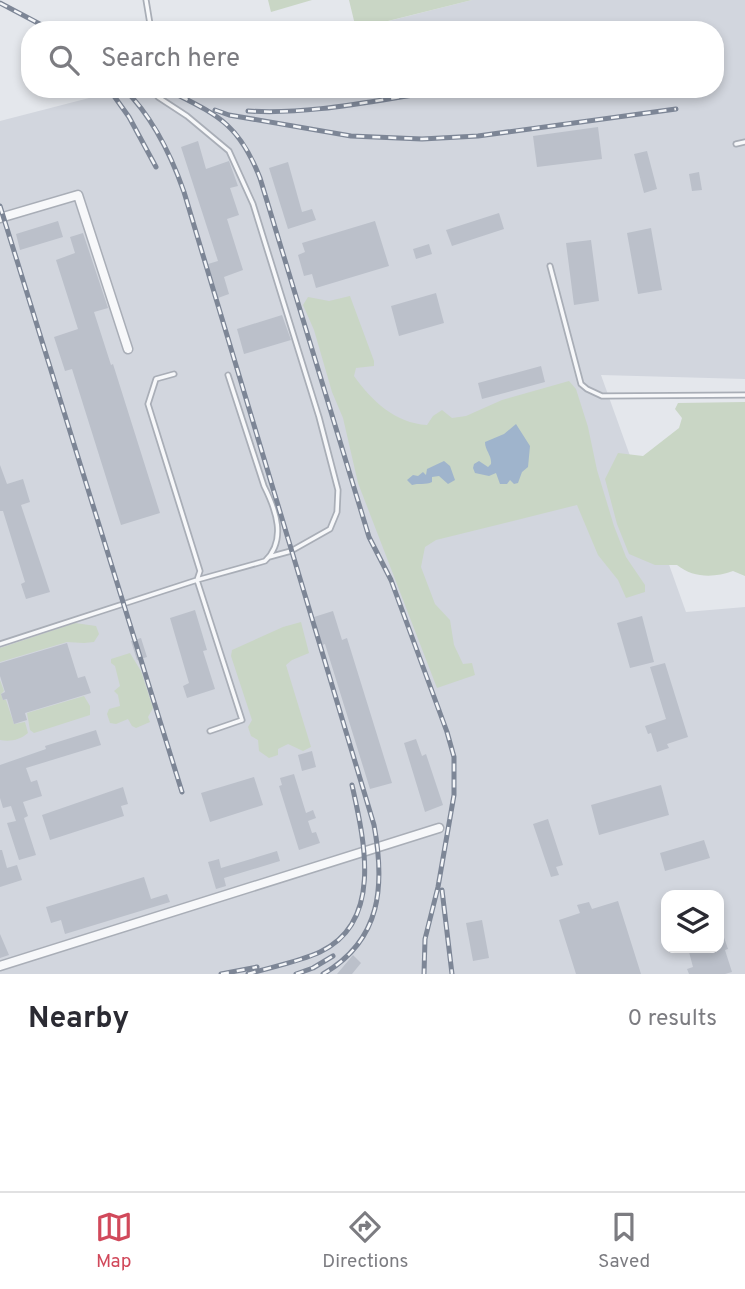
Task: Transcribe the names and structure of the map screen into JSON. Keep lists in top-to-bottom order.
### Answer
{
  "page": {
    "search": "Search here",
    "heading": ["Nearby", "0 results"],
    "nav": ["Map", "Directions", "Saved"]
  }
}
